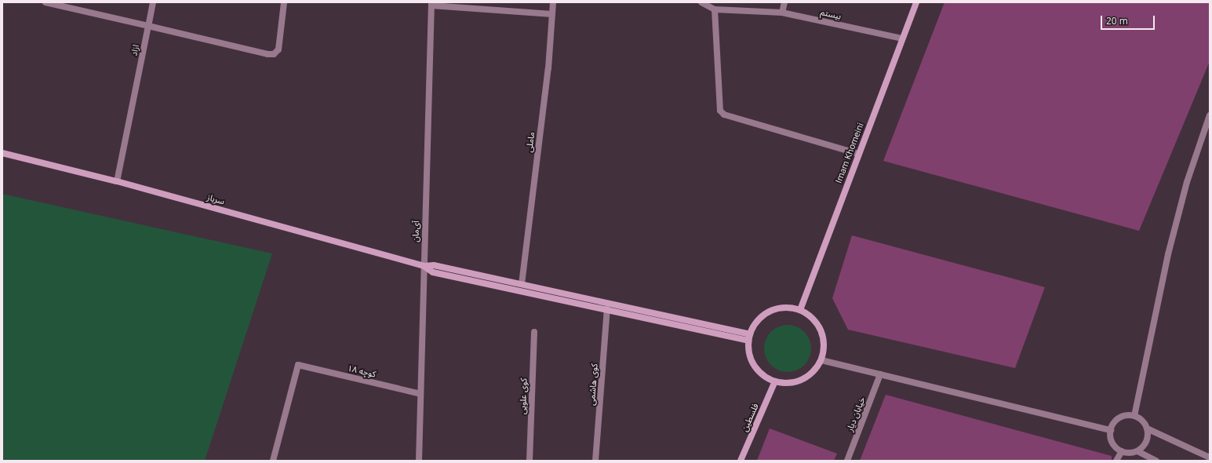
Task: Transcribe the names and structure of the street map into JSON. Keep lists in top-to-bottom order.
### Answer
{
  "streets": {
    "main road": ["Imam Khomeini", "سرباز", "فلسطین"],
    "street": [
      "بیستم",
      "ازاد",
      "ماملی",
      "آی‌مان",
      "کوچه ۱۸",
      "کوی هاشمی",
      "کوی علویی",
      "خیابان دیار"
    ]
  },
  "crossings": [
    ["بیستم", "Imam Khomeini"],
    ["ازاد", "سرباز"],
    ["Imam Khomeini", "فلسطین"],
    ["سرباز", "آی‌مان"],
    ["آی‌مان", "کوچه ۱۸"]
  ],
  "scale_bar": "20 m"
}
